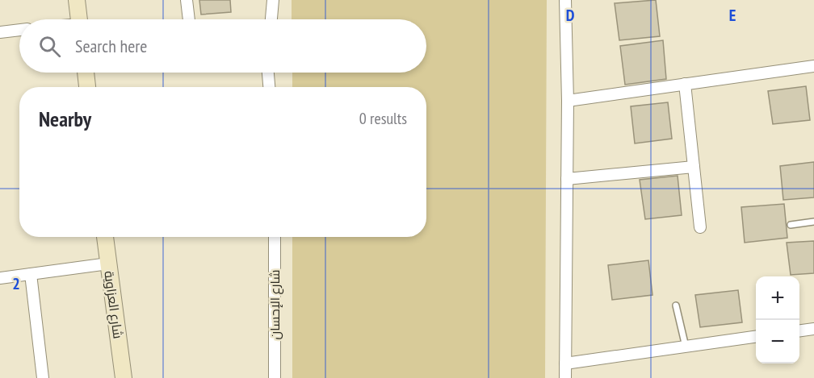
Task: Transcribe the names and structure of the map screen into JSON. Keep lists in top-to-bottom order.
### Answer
{
  "streets": {
    "street": ["شارع العزاوية", "شارع الإحسان"]
  },
  "page": {
    "search": "Search here",
    "heading": ["Nearby", "0 results"],
    "map_buttons": ["+", "−"]
  },
  "grid": {
    "columns": ["D", "E"],
    "rows": ["2"]
  }
}
